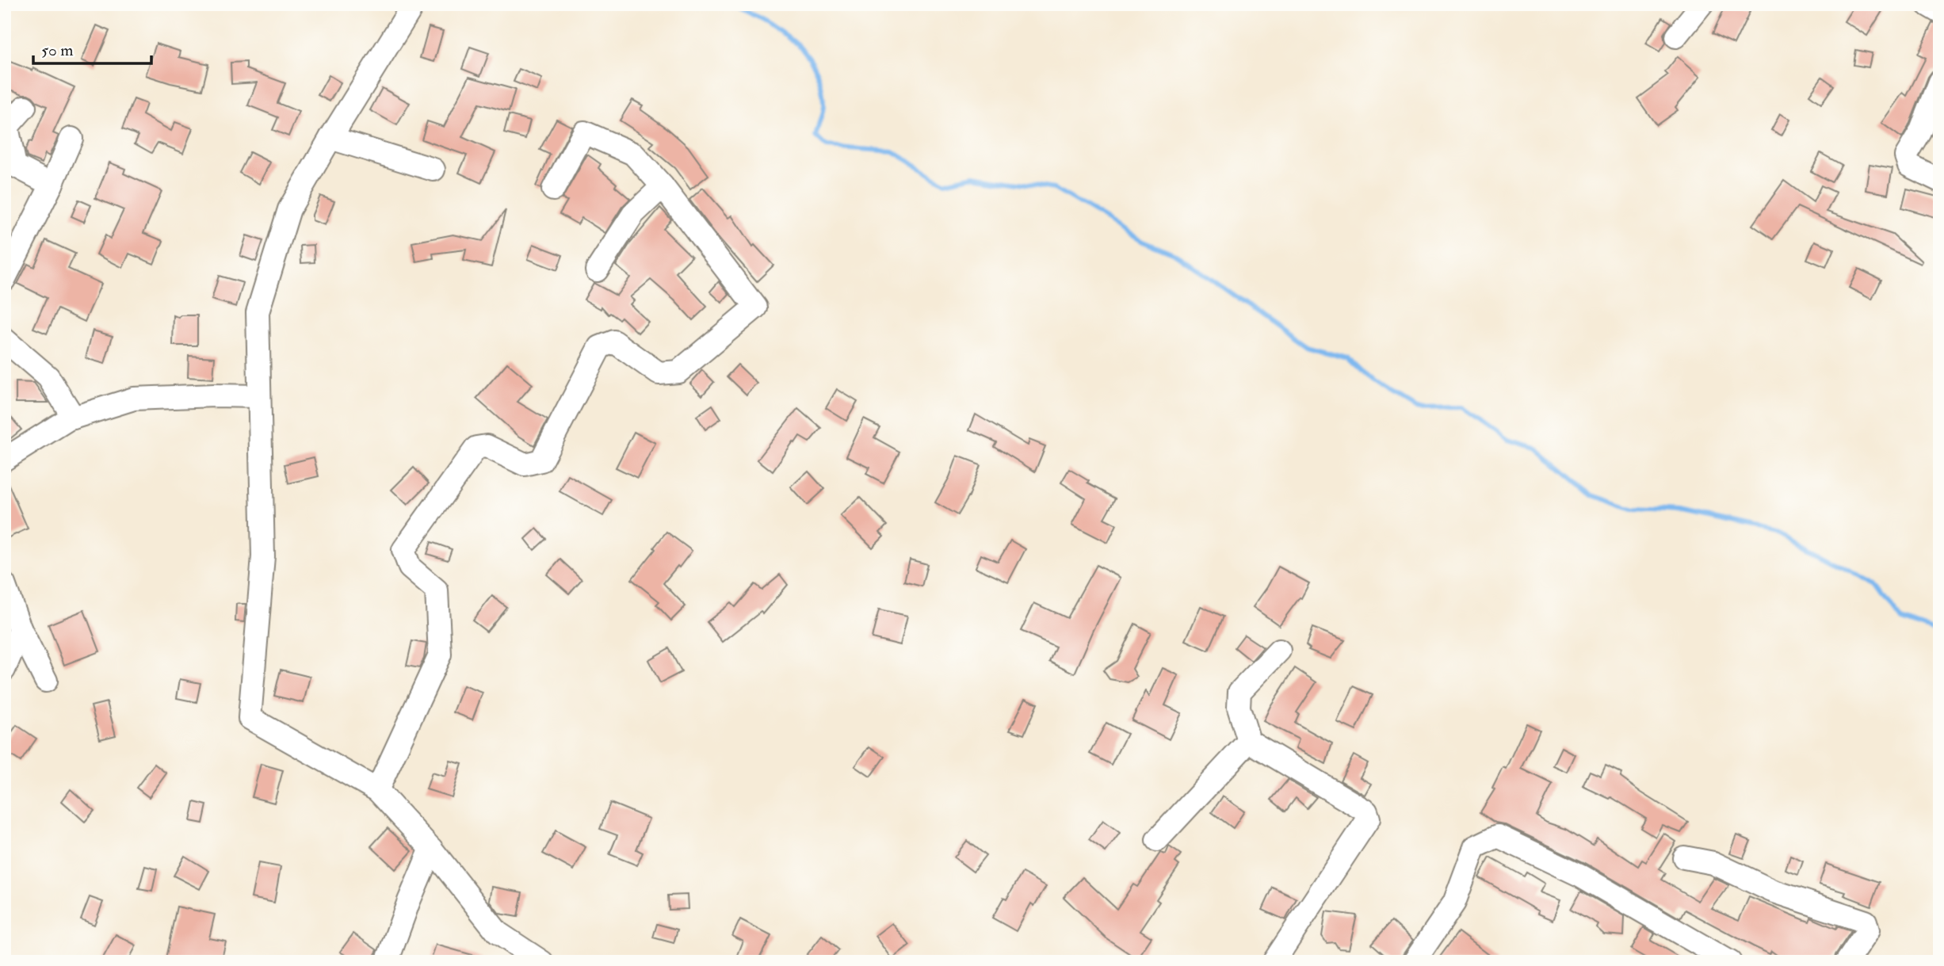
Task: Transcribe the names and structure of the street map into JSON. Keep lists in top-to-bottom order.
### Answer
{
  "scale_bar": "50 m"
}
